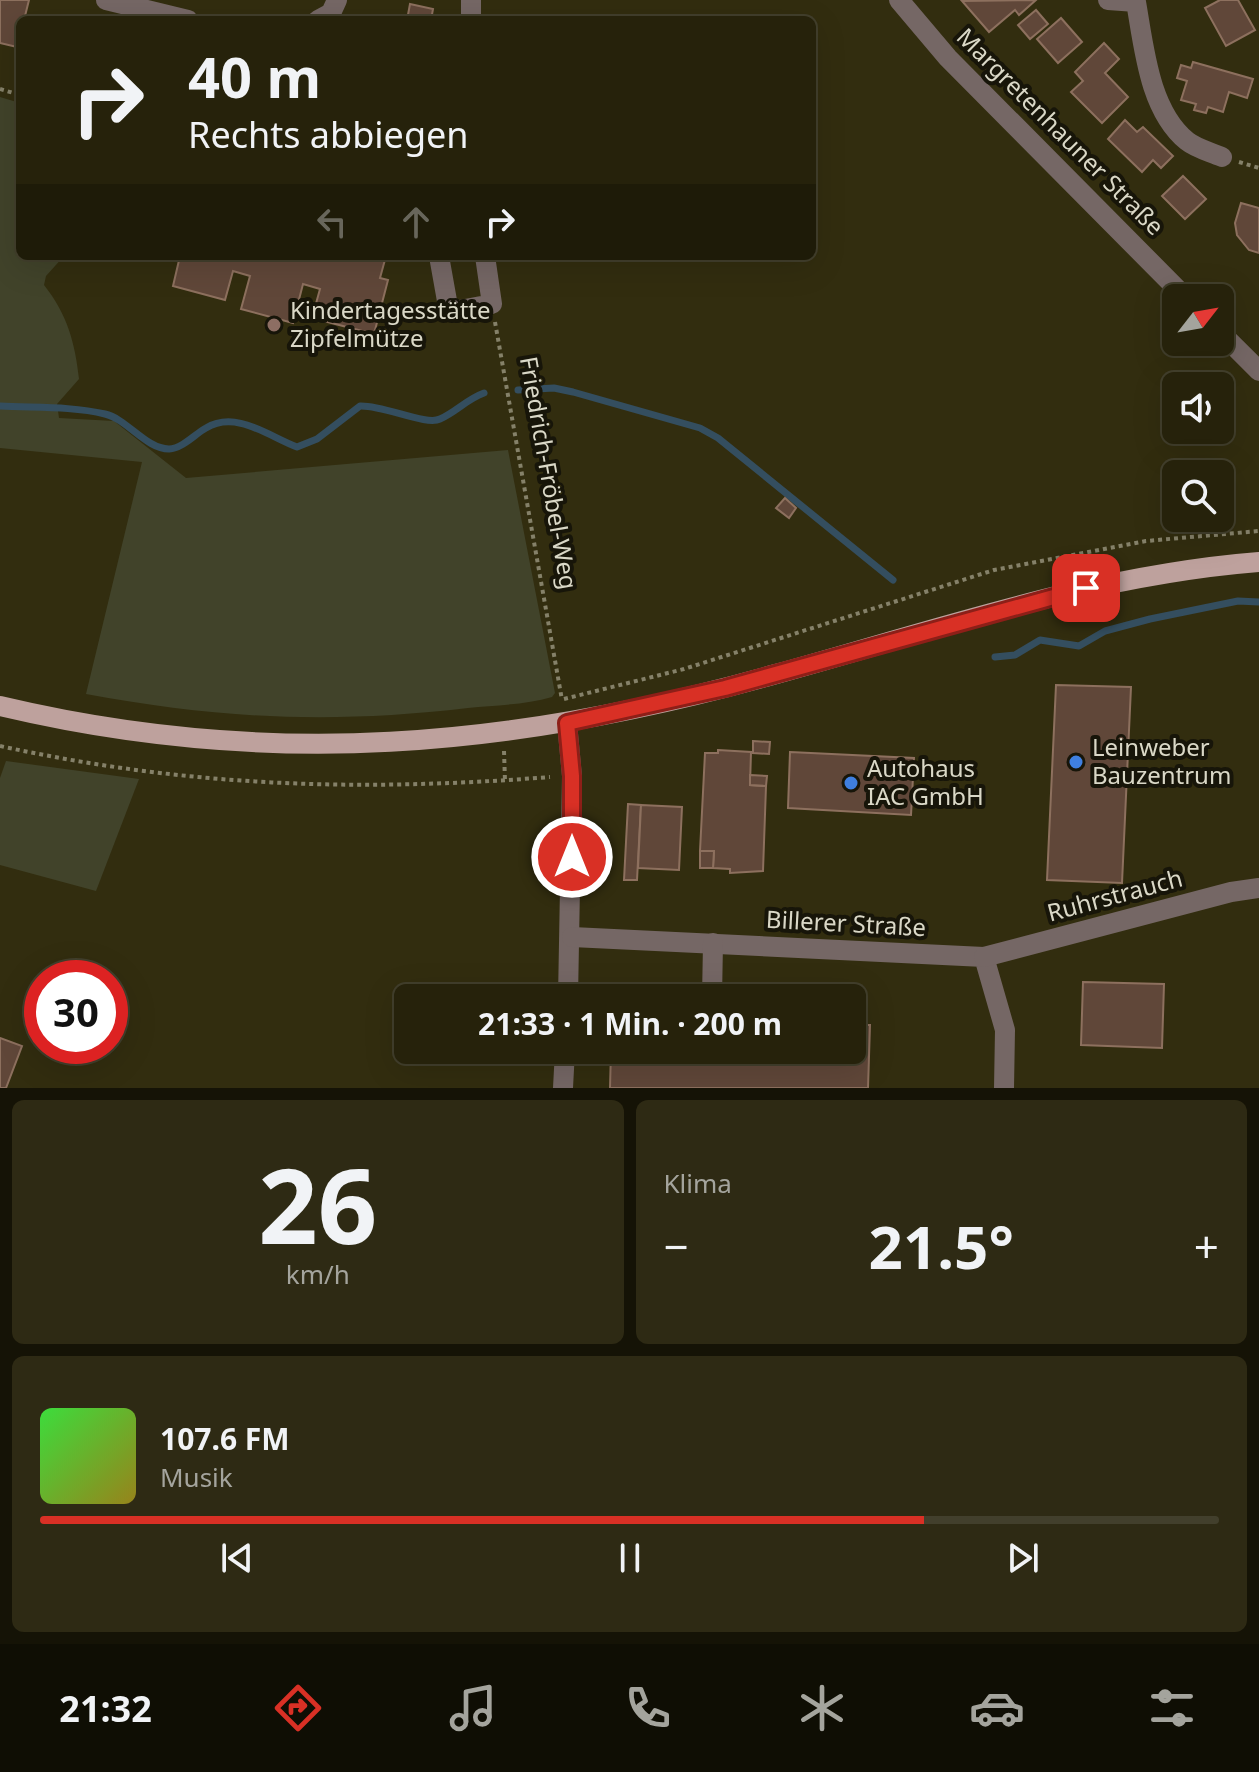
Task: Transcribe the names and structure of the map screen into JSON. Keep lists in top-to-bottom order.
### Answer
{
  "streets": {
    "street": ["Margretenhauner Straße", "Ruhrstrauch", "Billerer Straße"],
    "path": ["Friedrich-Fröbel-Weg"]
  },
  "crossings": [
    ["Ruhrstrauch", "Billerer Straße"]
  ],
  "places": ["Kindertagesstätte Zipfelmütze", "Leinweber Bauzentrum", "Autohaus IAC GmbH"],
  "north": "top right",
  "page": {
    "turn": ["40 m", "Rechts abbiegen"],
    "limit": "30",
    "trip": "21:33 · 1 Min. · 200 m",
    "tile": [
      ["26", "km/h"],
      "Klima"
    ],
    "heat": ["−", "21.5°", "+"],
    "song": ["107.6 FM", "Musik"],
    "tabs": "21:32"
  }
}
